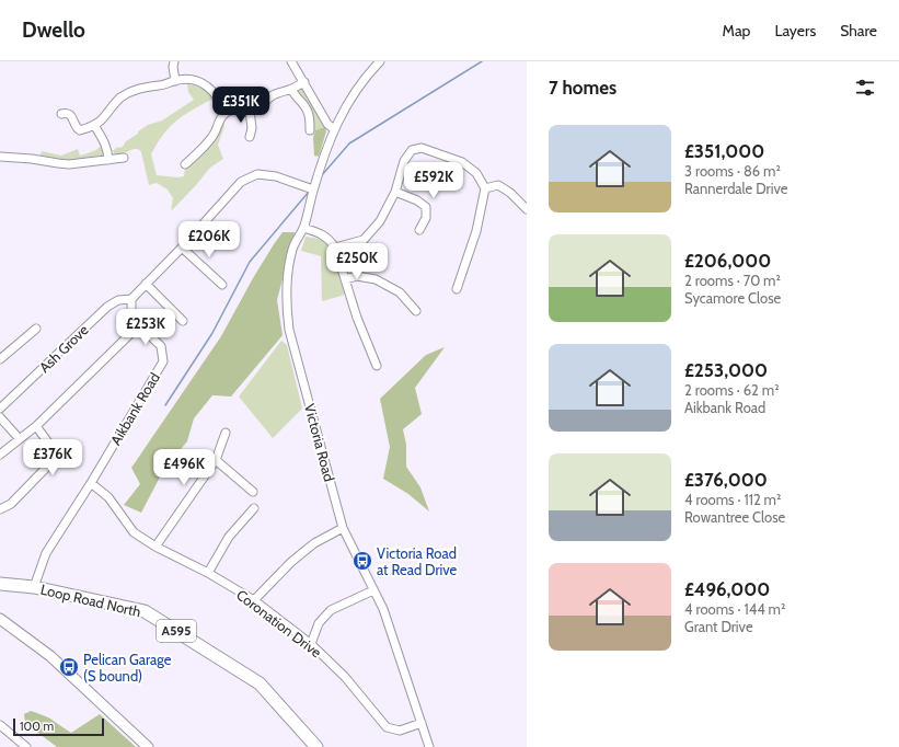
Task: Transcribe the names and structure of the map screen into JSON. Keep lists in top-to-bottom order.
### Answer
{
  "streets": {
    "highway": ["Loop Road North", "A595"],
    "street": [
      "Ash Grove",
      "Aikbank Road",
      "Victoria Road",
      "Coronation Drive"
    ]
  },
  "crossings": [
    ["Ash Grove", "Aikbank Road"],
    ["Aikbank Road", "Loop Road North"],
    ["Aikbank Road", "Coronation Drive"],
    ["Victoria Road", "Coronation Drive"]
  ],
  "places": {
    "bus stop": ["Victoria Road at Read Drive", "Pelican Garage (S bound)"]
  },
  "scale_bar": "100 m",
  "page": {
    "header": "Dwello",
    "nav": ["Map", "Layers", "Share"],
    "heading": "7 homes",
    "price": [
      "£351K",
      "£592K",
      "£206K",
      "£250K",
      "£253K",
      "£376K",
      "£496K"
    ],
    "list": [
      {
        "name": "£351,000",
        "note": "3 rooms · 86 m² · Rannerdale Drive"
      },
      {
        "name": "£206,000",
        "note": "2 rooms · 70 m² · Sycamore Close"
      },
      {
        "name": "£253,000",
        "note": "2 rooms · 62 m² · Aikbank Road"
      },
      {
        "name": "£376,000",
        "note": "4 rooms · 112 m² · Rowantree Close"
      },
      {
        "name": "£496,000",
        "note": "4 rooms · 144 m² · Grant Drive"
      }
    ],
    "scale": "100 m"
  }
}
